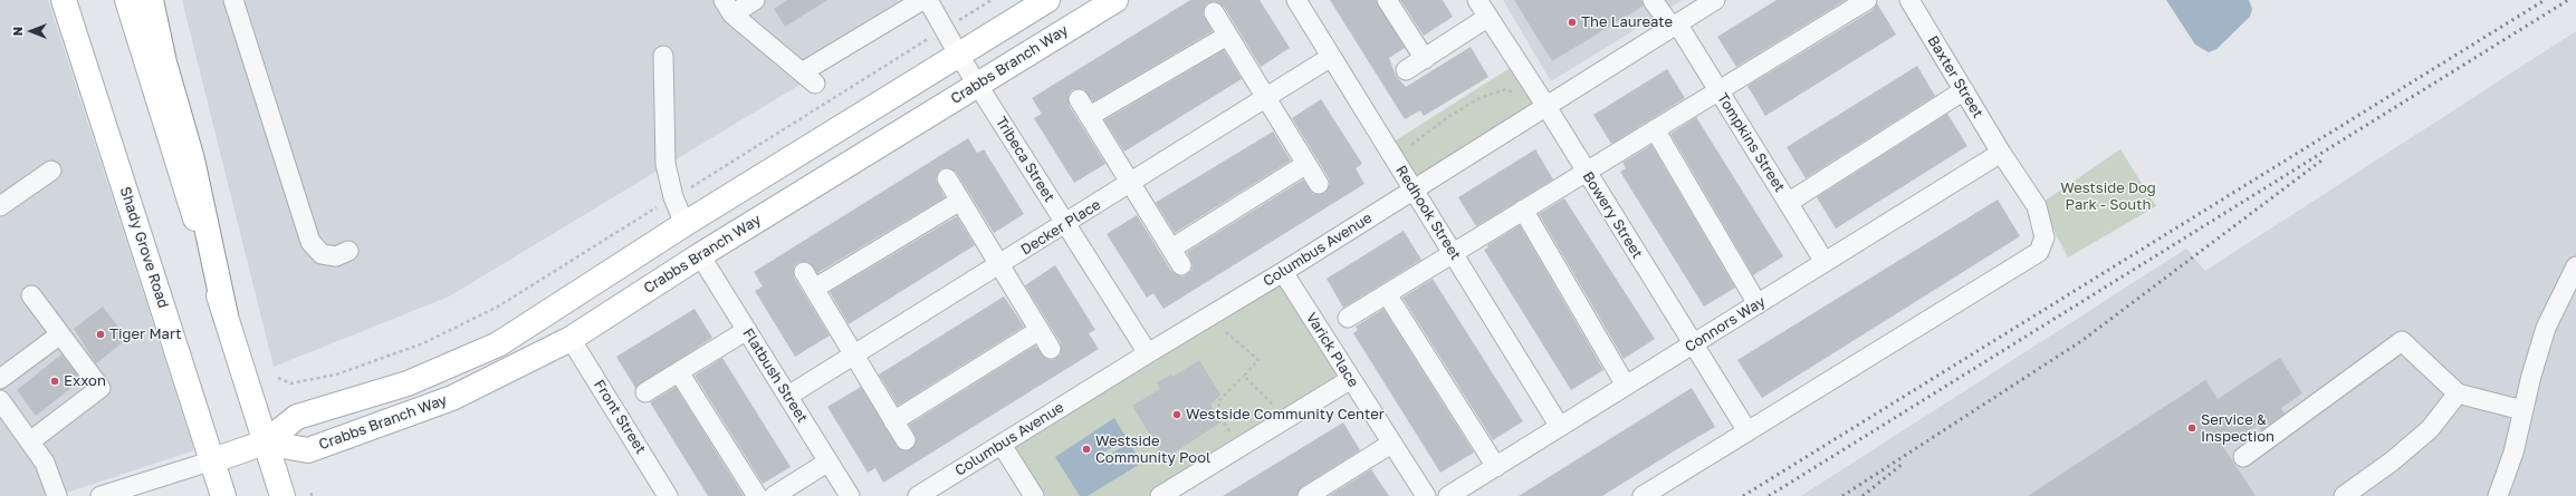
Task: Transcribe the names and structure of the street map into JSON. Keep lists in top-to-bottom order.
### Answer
{
  "streets": {
    "main road": ["Crabbs Branch Way", "Shady Grove Road"],
    "street": [
      "Baxter Street",
      "Tompkins Street",
      "Tribeca Street",
      "Redhook Street",
      "Bowery Street",
      "Decker Place",
      "Columbus Avenue",
      "Connors Way",
      "Varick Place",
      "Flatbush Street",
      "Front Street"
    ]
  },
  "crossings": [
    ["Crabbs Branch Way", "Tribeca Street"],
    ["Crabbs Branch Way", "Shady Grove Road"],
    ["Crabbs Branch Way", "Flatbush Street"],
    ["Crabbs Branch Way", "Front Street"],
    ["Baxter Street", "Bowery Street"],
    ["Baxter Street", "Connors Way"],
    ["Tompkins Street", "Columbus Avenue"],
    ["Tompkins Street", "Connors Way"],
    ["Tribeca Street", "Decker Place"],
    ["Tribeca Street", "Columbus Avenue"],
    ["Redhook Street", "Decker Place"],
    ["Redhook Street", "Columbus Avenue"],
    ["Redhook Street", "Connors Way"],
    ["Bowery Street", "Columbus Avenue"],
    ["Bowery Street", "Connors Way"],
    ["Decker Place", "Flatbush Street"],
    ["Columbus Avenue", "Varick Place"]
  ],
  "parks": ["Westside Dog Park - South"],
  "places": [
    "The Laureate",
    "Tiger Mart",
    "Exxon",
    "Westside Community Center",
    "Service & Inspection",
    "Westside Community Pool"
  ],
  "north": "left"
}
